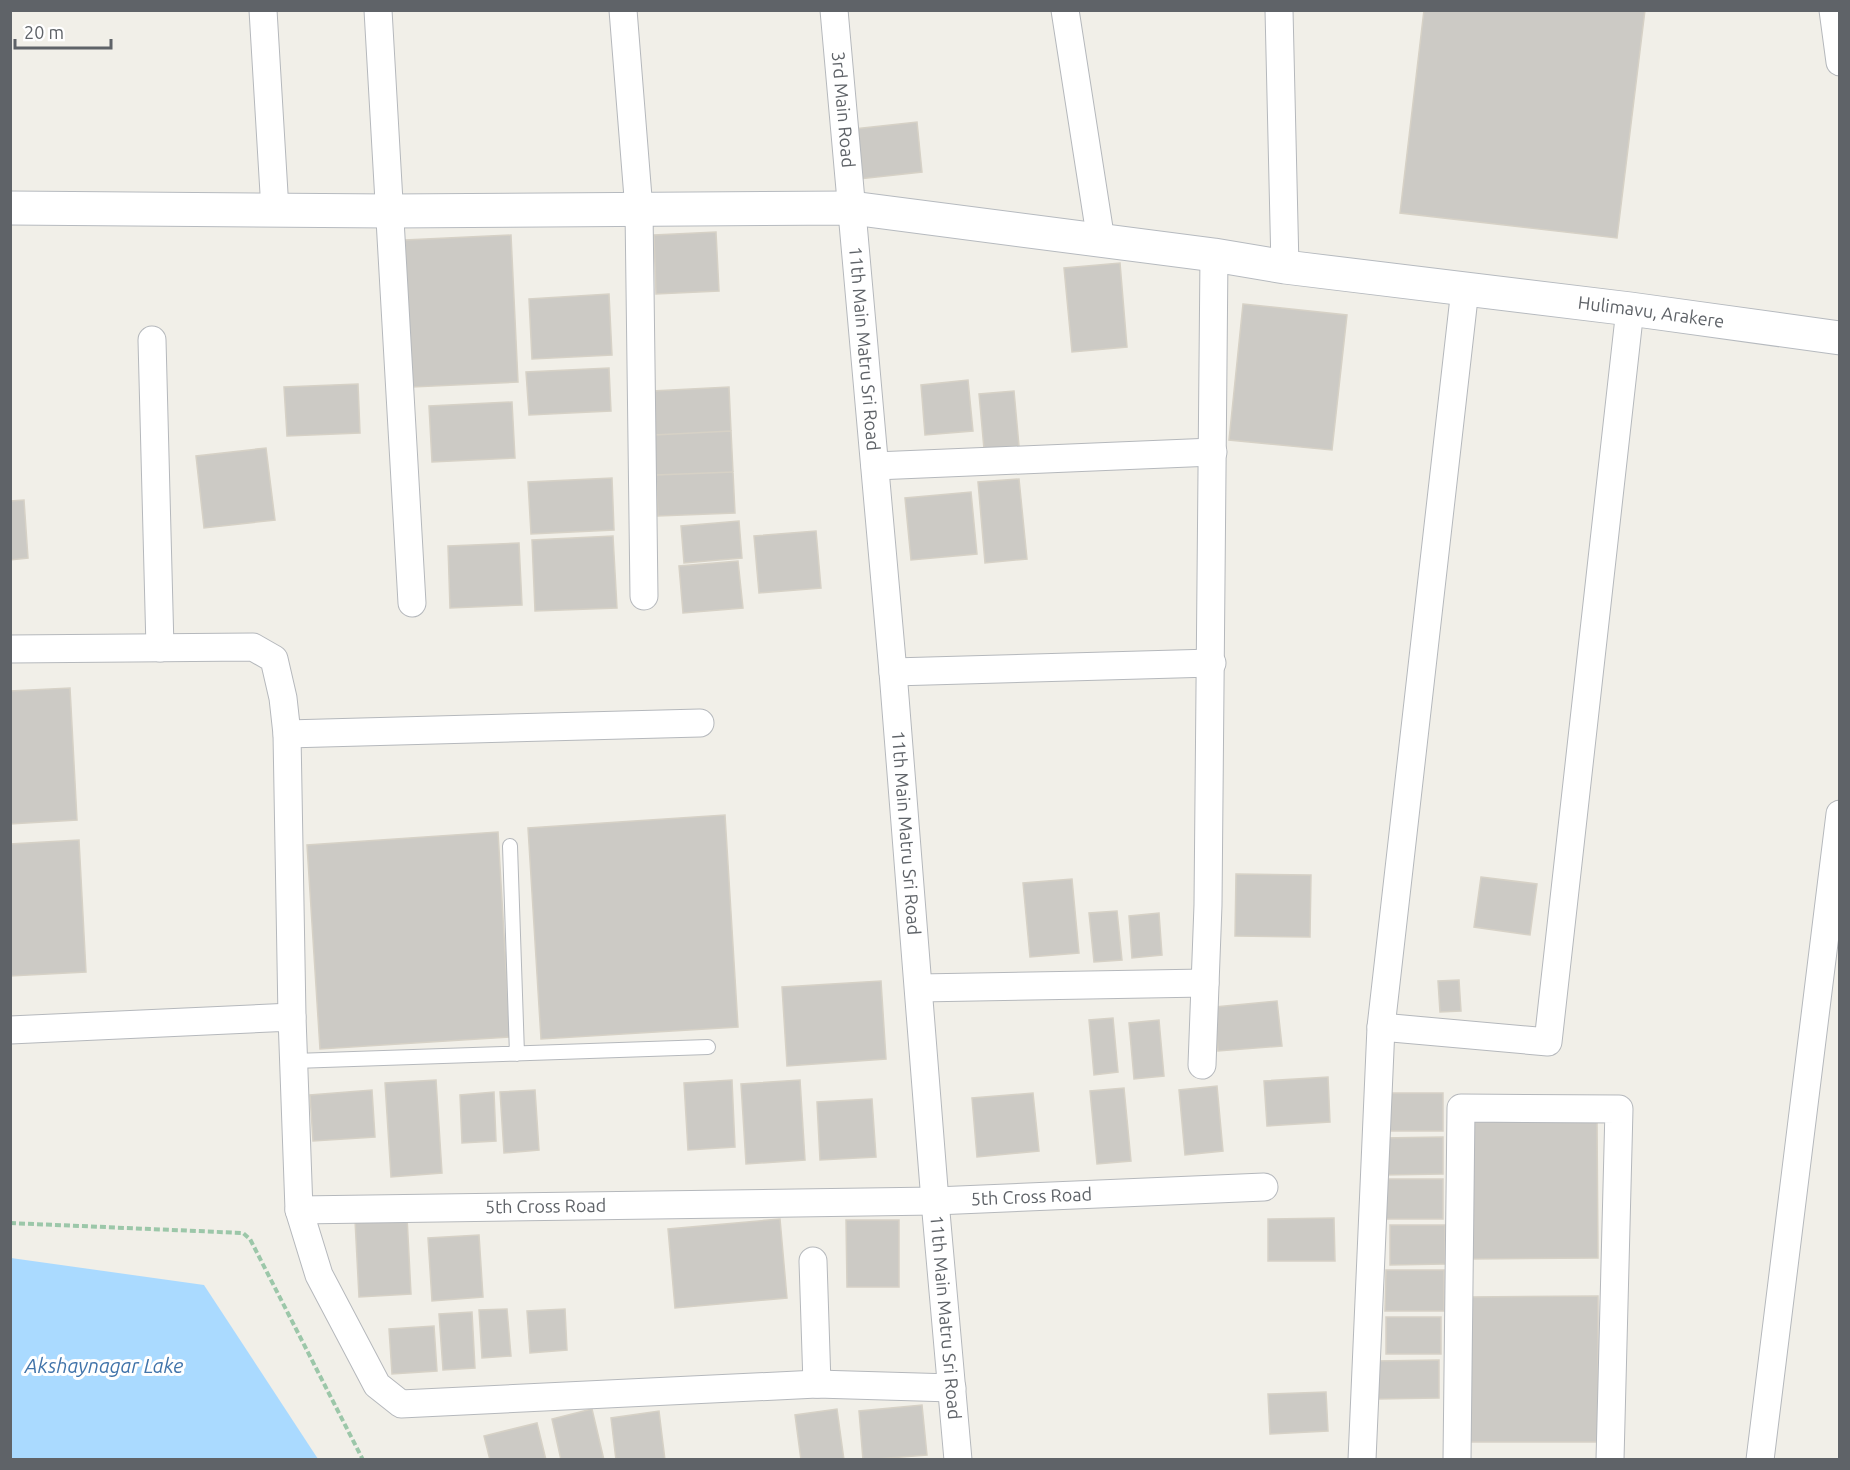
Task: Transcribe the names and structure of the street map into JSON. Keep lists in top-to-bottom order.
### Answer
{
  "streets": {
    "street": [
      "3rd Main Road",
      "Hulimavu, Arakere",
      "11th Main Matru Sri Road",
      "5th Cross Road"
    ]
  },
  "crossings": [
    ["3rd Main Road", "Hulimavu, Arakere"],
    ["3rd Main Road", "11th Main Matru Sri Road"],
    ["Hulimavu, Arakere", "11th Main Matru Sri Road"],
    ["11th Main Matru Sri Road", "5th Cross Road"]
  ],
  "water": ["Akshaynagar Lake"],
  "scale_bar": "20 m"
}
